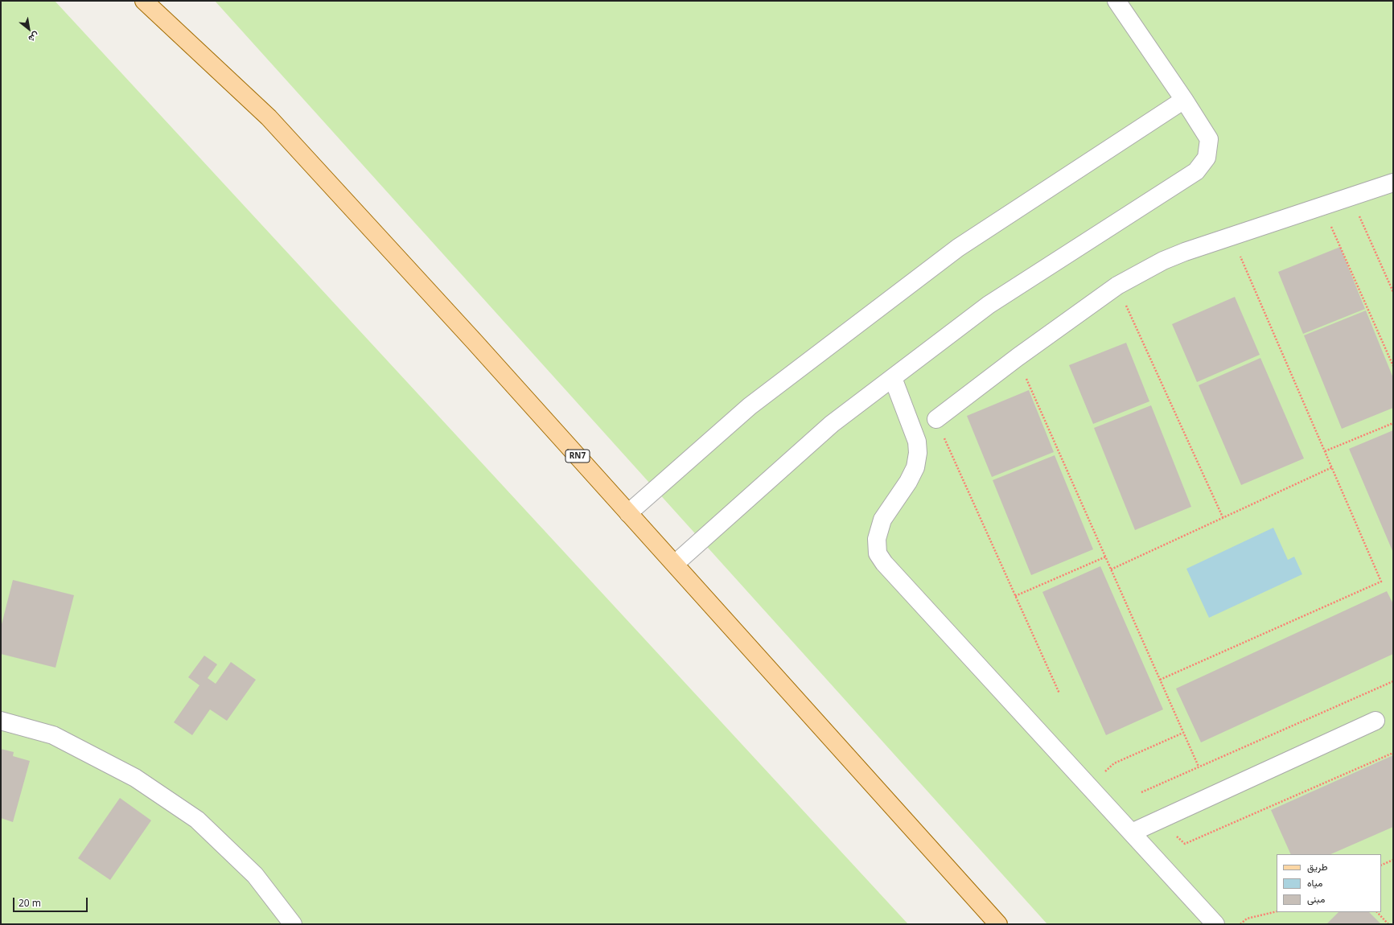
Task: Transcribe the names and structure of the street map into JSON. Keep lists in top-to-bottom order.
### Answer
{
  "streets": {
    "main road": ["RN7"]
  },
  "legend": ["طريق", "مياه", "مبنى"],
  "scale_bar": "20 m",
  "north": "bottom right"
}
